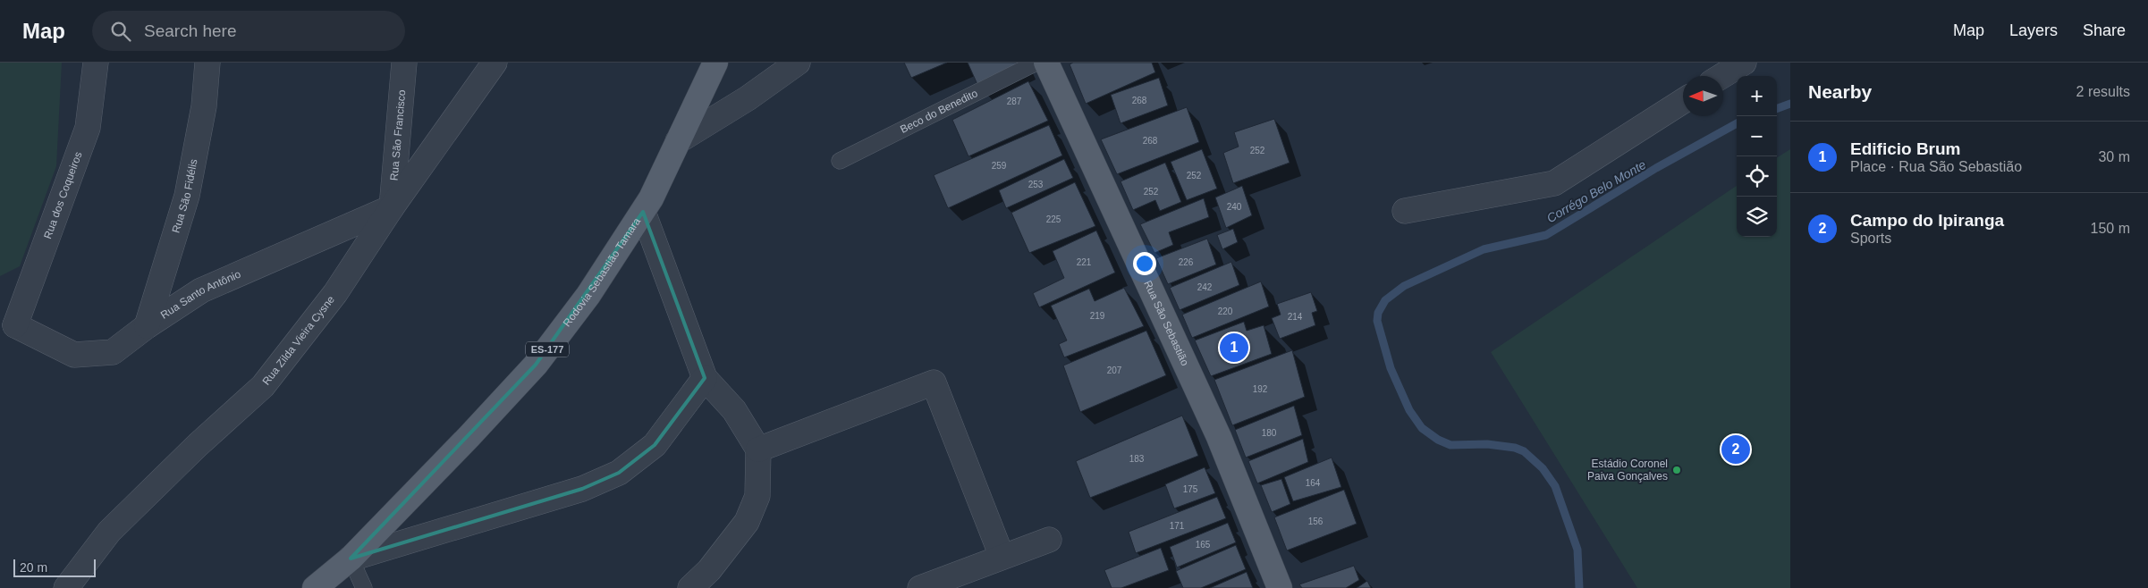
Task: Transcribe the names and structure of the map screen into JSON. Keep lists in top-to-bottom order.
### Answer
{
  "streets": {
    "main road": ["Rodovia Sebastião Tamara", "Rua São Sebastião", "ES-177"],
    "street": [
      "Rua São Francisco",
      "Rua dos Coqueiros",
      "Rua São Fidélis",
      "Rua Santo Antônio",
      "Rua Zilda Vieira Cysne"
    ],
    "lane": ["Beco do Benedito"]
  },
  "crossings": [
    ["Rua São Francisco", "Rua Santo Antônio"],
    ["Rua São Francisco", "Rua Zilda Vieira Cysne"],
    ["Rua dos Coqueiros", "Rua Santo Antônio"],
    ["Rua São Fidélis", "Rua Santo Antônio"],
    ["Rua Santo Antônio", "Rua Zilda Vieira Cysne"]
  ],
  "water": ["Corrégo Belo Monte"],
  "places": ["Estádio Coronel Paiva Gonçalves"],
  "house_numbers": [
    "268",
    "287",
    "268",
    "252",
    "259",
    "252",
    "253",
    "252",
    "240",
    "225",
    "221",
    "226",
    "242",
    "220",
    "219",
    "214",
    "207",
    "192",
    "180",
    "183",
    "164",
    "175",
    "156",
    "171",
    "165"
  ],
  "scale_bar": "20 m",
  "north": "left",
  "page": {
    "header": "Map",
    "search": "Search here",
    "nav": ["Map", "Layers", "Share"],
    "heading": ["Nearby", "2 results"],
    "map_buttons": ["+", "−"],
    "list": [
      {
        "mark": "1",
        "name": "Edificio Brum",
        "note": "Place · Rua São Sebastião",
        "value": "30 m"
      },
      {
        "mark": "2",
        "name": "Campo do Ipiranga",
        "note": "Sports",
        "value": "150 m"
      }
    ],
    "pins": ["1", "2"],
    "scale": "20 m"
  }
}
